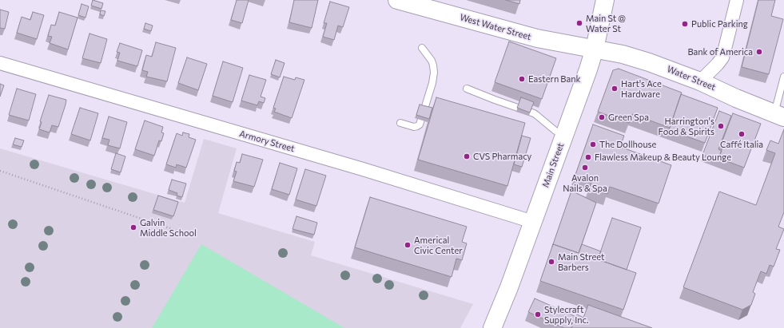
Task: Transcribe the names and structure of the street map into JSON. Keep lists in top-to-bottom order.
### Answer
{
  "streets": {
    "main road": ["West Water Street", "Water Street", "Main Street"],
    "street": ["Armory Street"]
  },
  "crossings": [
    ["West Water Street", "Water Street"],
    ["West Water Street", "Main Street"],
    ["Water Street", "Main Street"],
    ["Armory Street", "Main Street"]
  ],
  "places": [
    "Main St @ Water St",
    "Public Parking",
    "Bank of America",
    "Eastern Bank",
    "Hart's Ace Hardware",
    "Green Spa",
    "Harrington's Food & Spirits",
    "Caffé Italia",
    "The Dollhouse",
    "CVS Pharmacy",
    "Flawless Makeup & Beauty Lounge",
    "Avalon Nails & Spa",
    "Galvin Middle School",
    "Americal Civic Center",
    "Main Street Barbers",
    "Stylecraft Supply, Inc."
  ]
}
